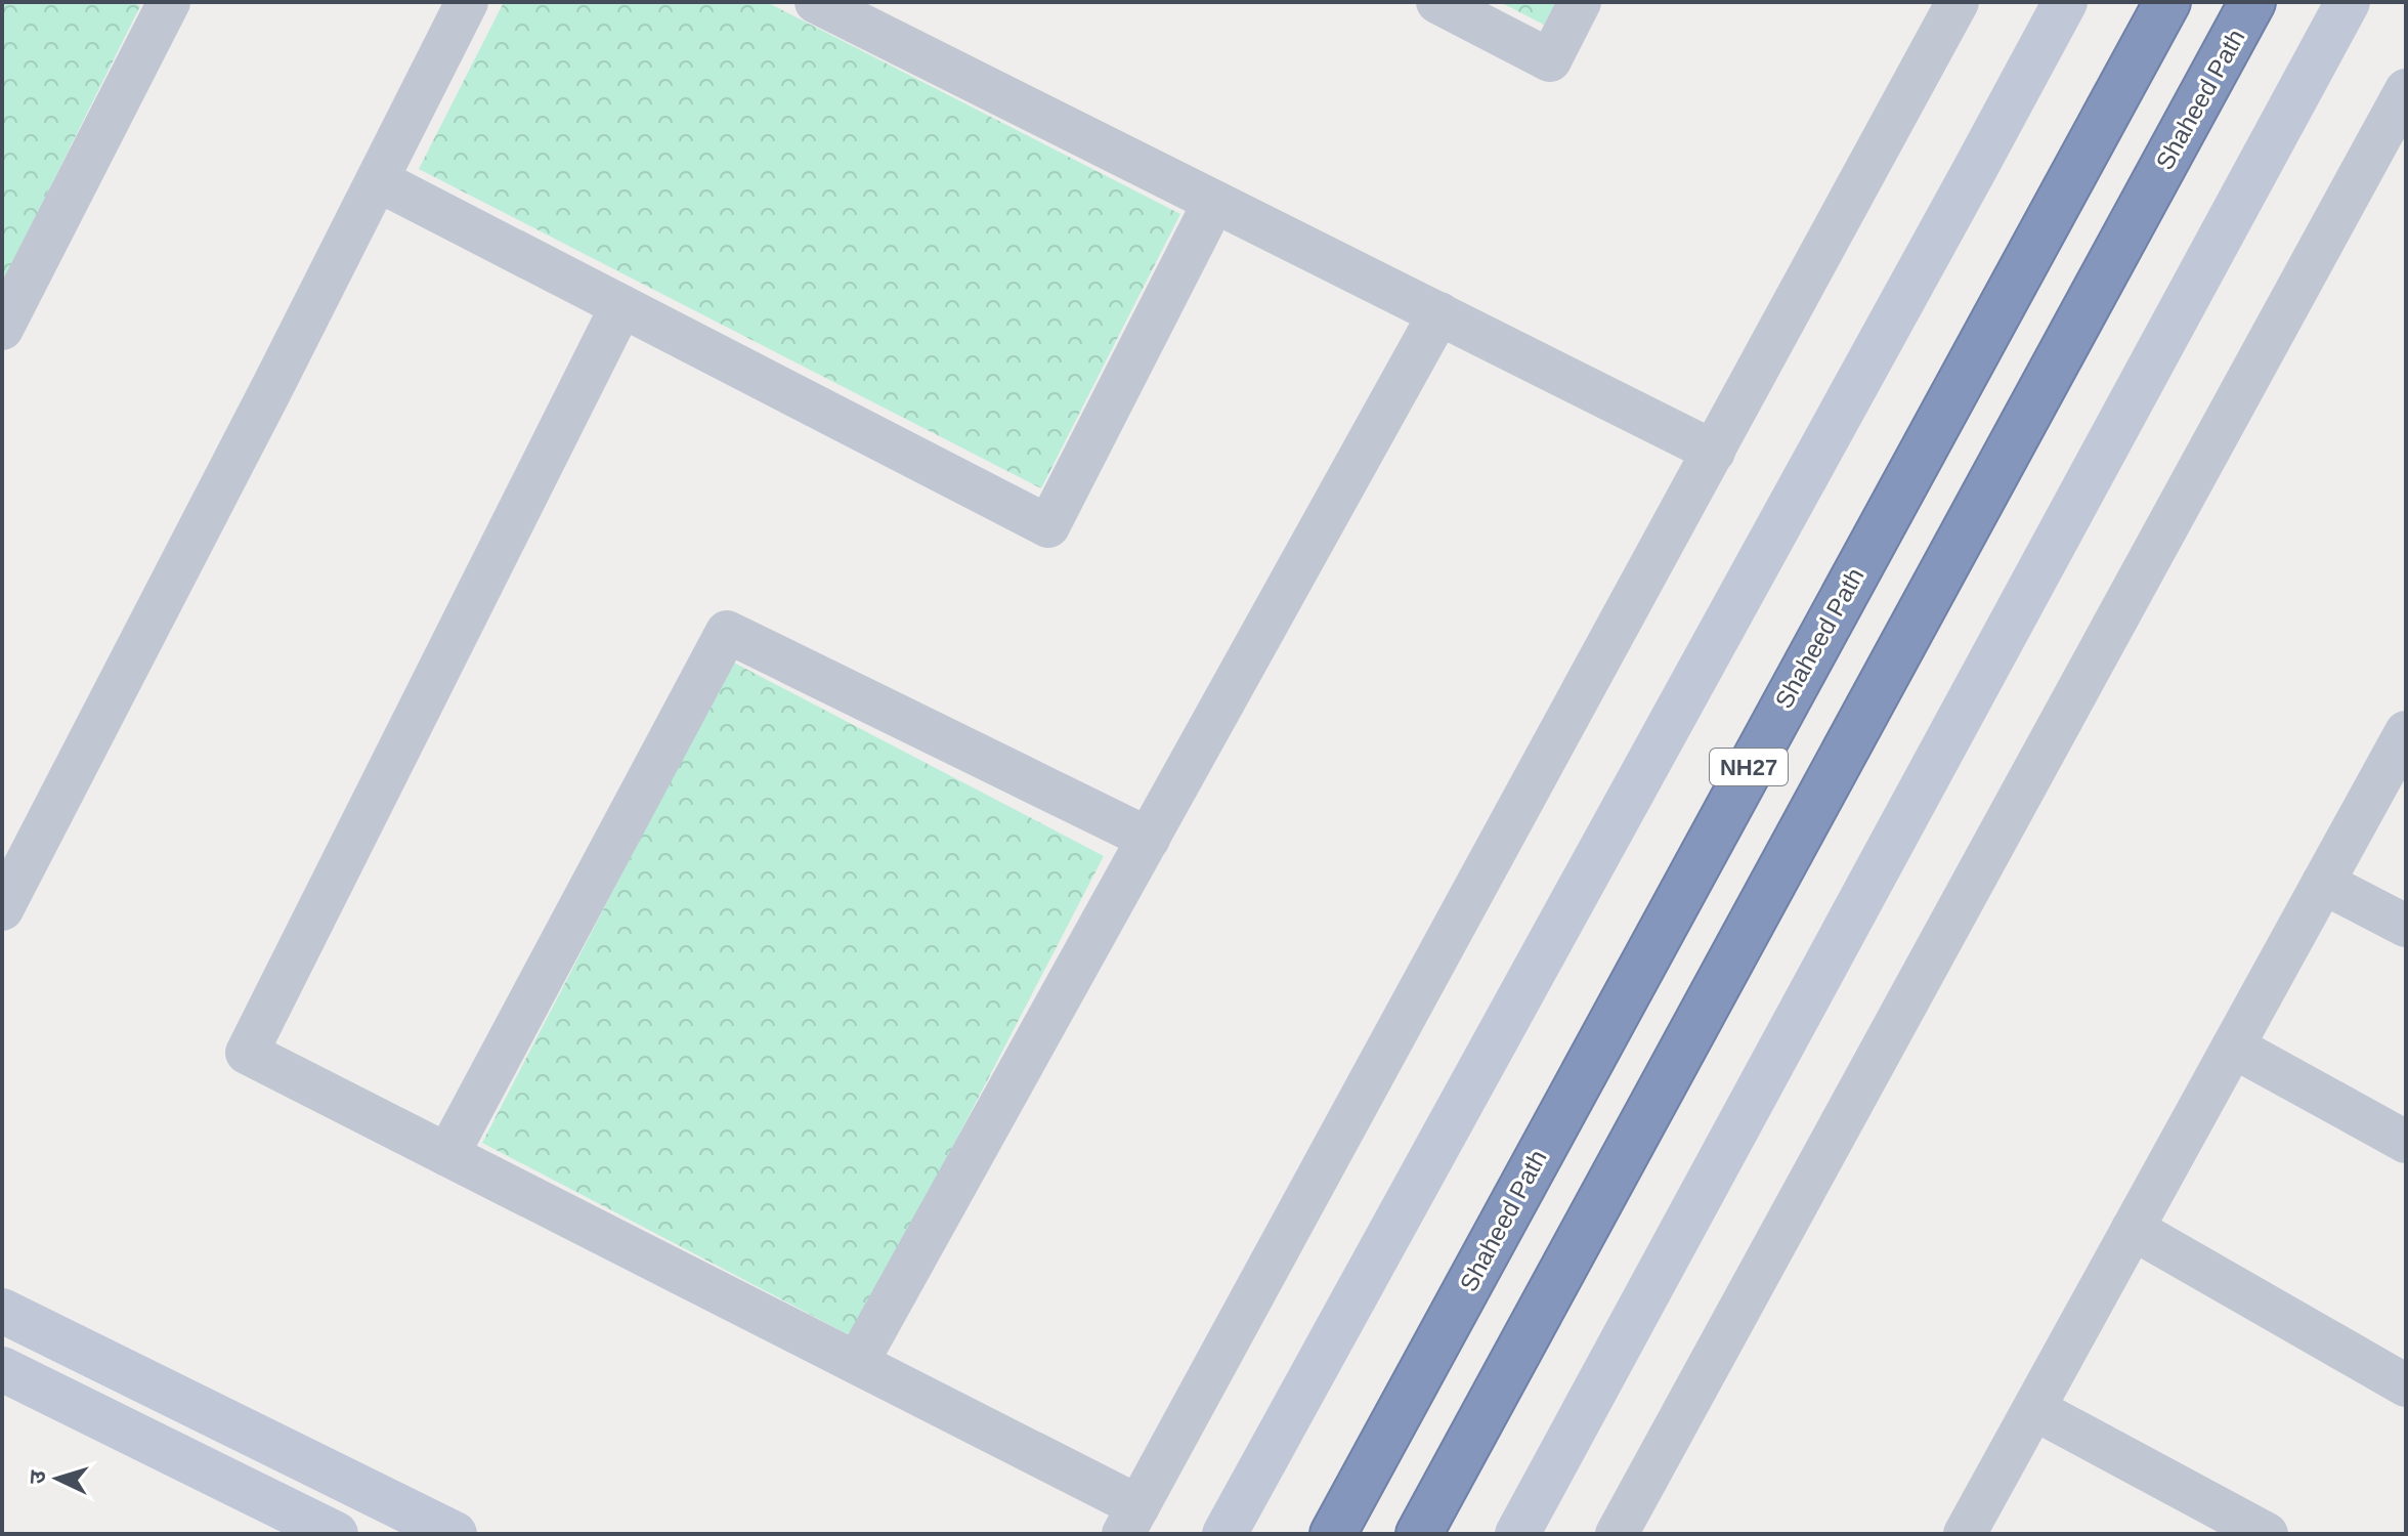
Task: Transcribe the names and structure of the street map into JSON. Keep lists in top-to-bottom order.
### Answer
{
  "streets": {
    "highway": ["Shaheed Path", "NH27"]
  },
  "north": "left"
}
